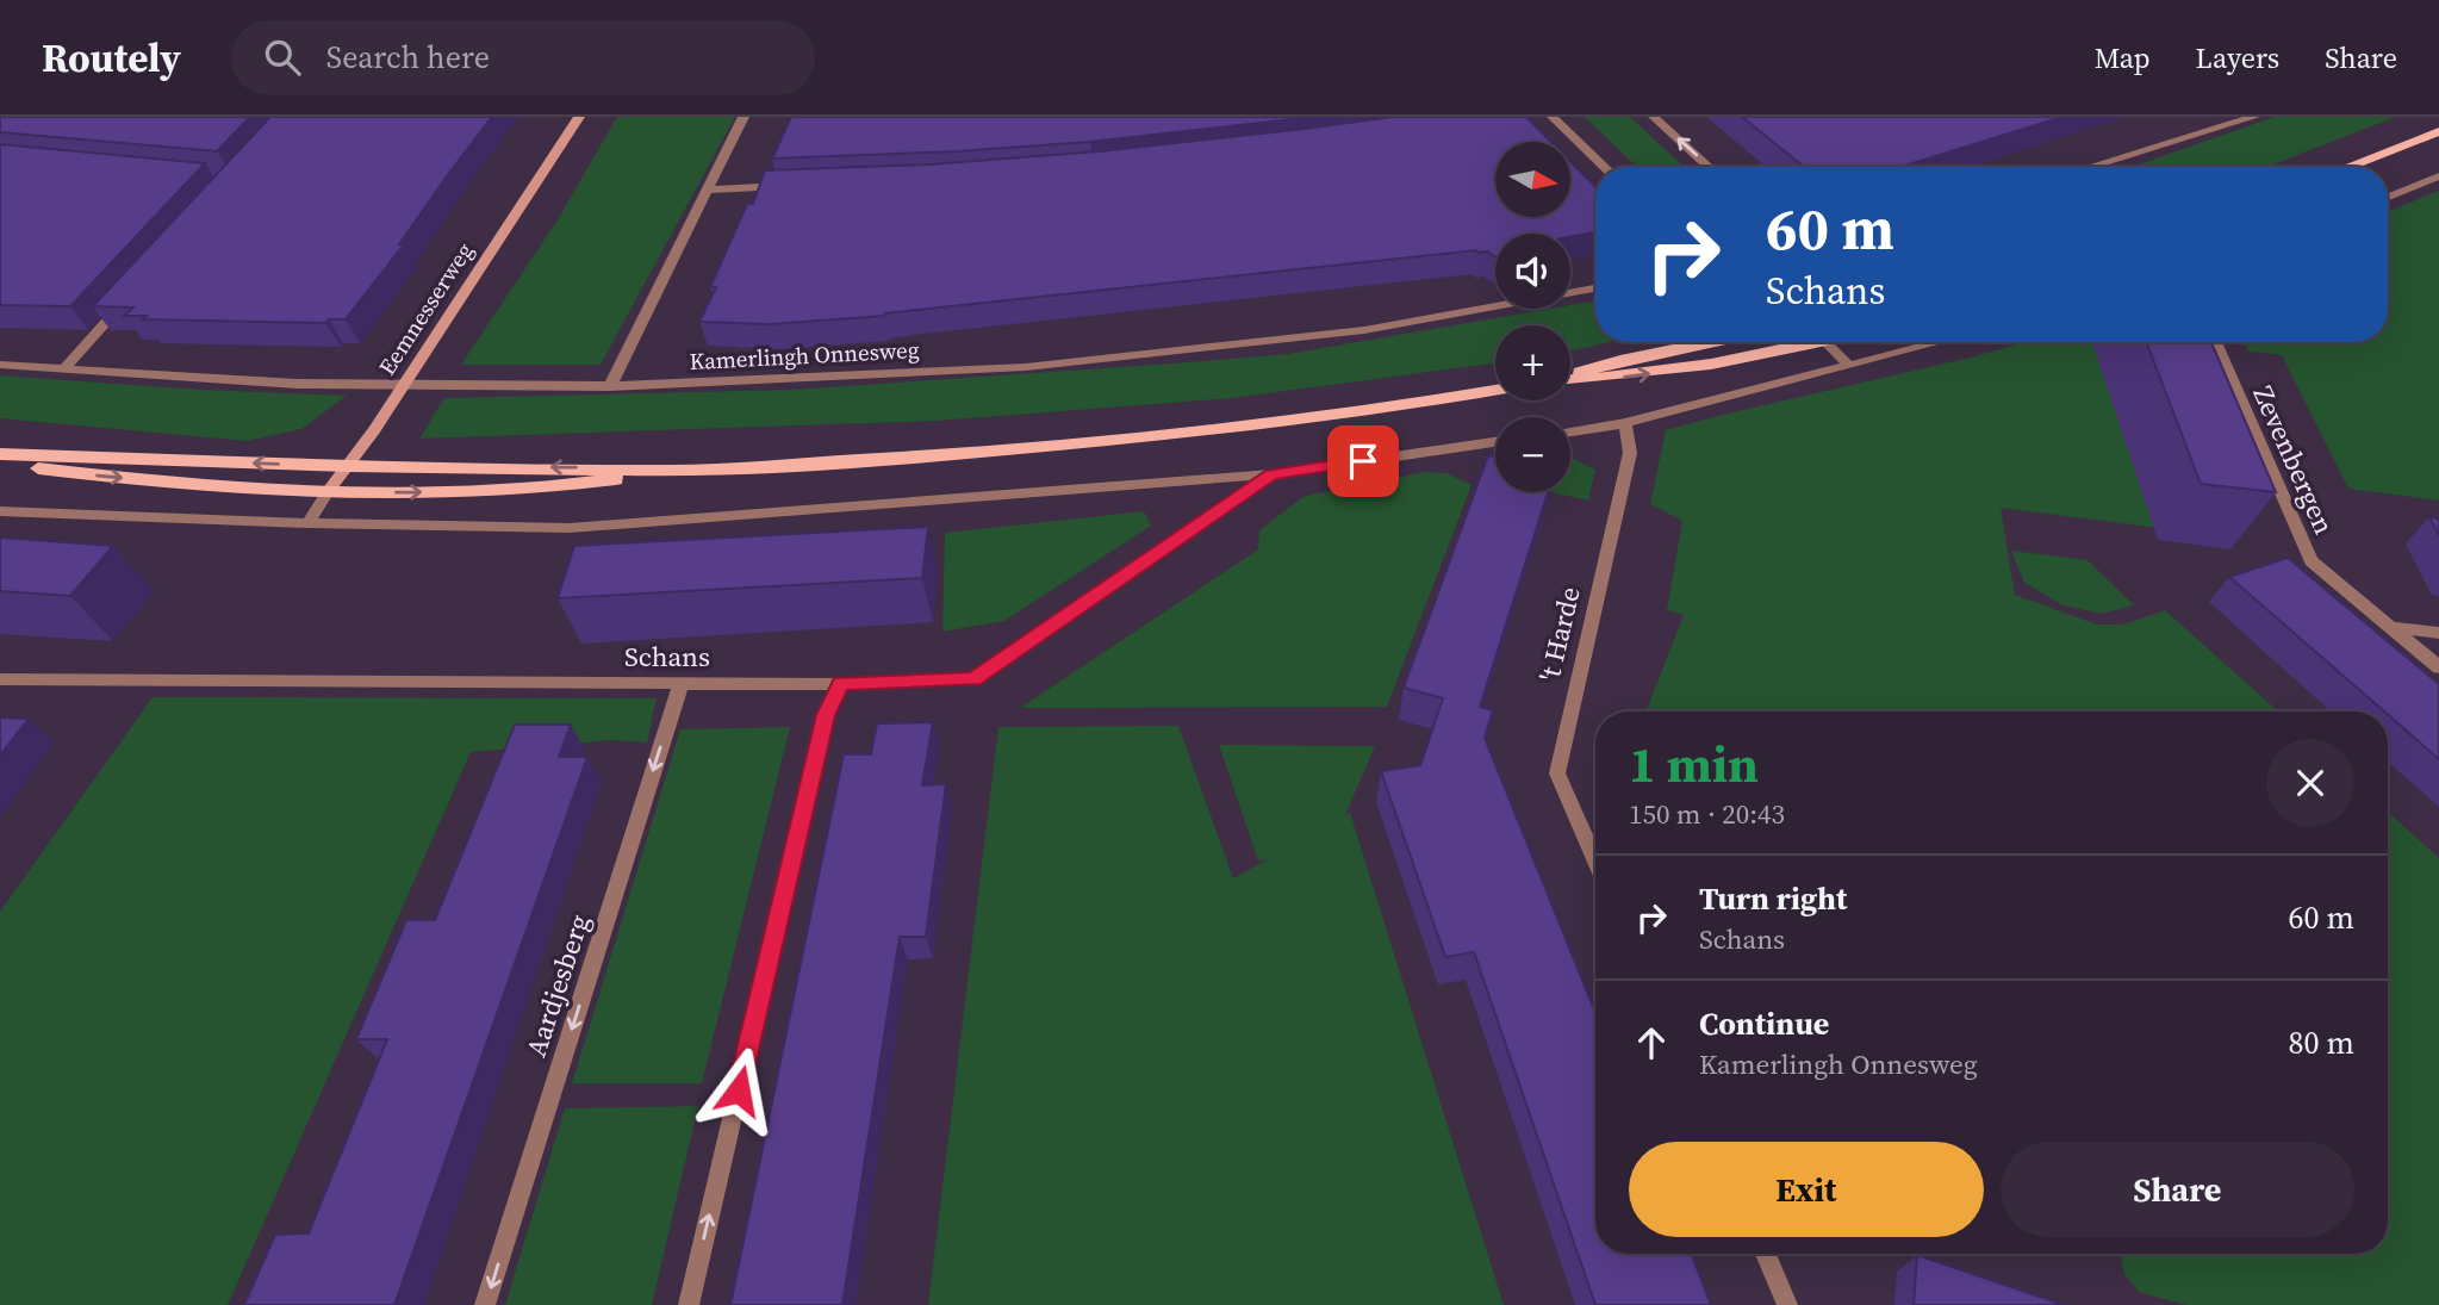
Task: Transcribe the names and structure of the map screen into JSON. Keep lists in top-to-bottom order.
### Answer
{
  "streets": {
    "street": [
      "Eemnesserweg",
      "Kamerlingh Onnesweg",
      "Zevenbergen",
      "'t Harde",
      "Schans",
      "Aardjesberg"
    ]
  },
  "crossings": [
    ["Eemnesserweg", "Kamerlingh Onnesweg"],
    ["Schans", "Aardjesberg"]
  ],
  "one_way": ["Aardjesberg"],
  "north": "right",
  "page": {
    "header": "Routely",
    "search": "Search here",
    "nav": ["Map", "Layers", "Share"],
    "map_buttons": ["+", "−"],
    "turn": ["60 m", "Schans"],
    "heading": ["1 min", "150 m · 20:43"],
    "list": [
      {
        "name": "Turn right",
        "note": "Schans",
        "value": "60 m"
      },
      {
        "name": "Continue",
        "note": "Kamerlingh Onnesweg",
        "value": "80 m"
      }
    ],
    "buttons": ["Exit", "Share"]
  }
}
